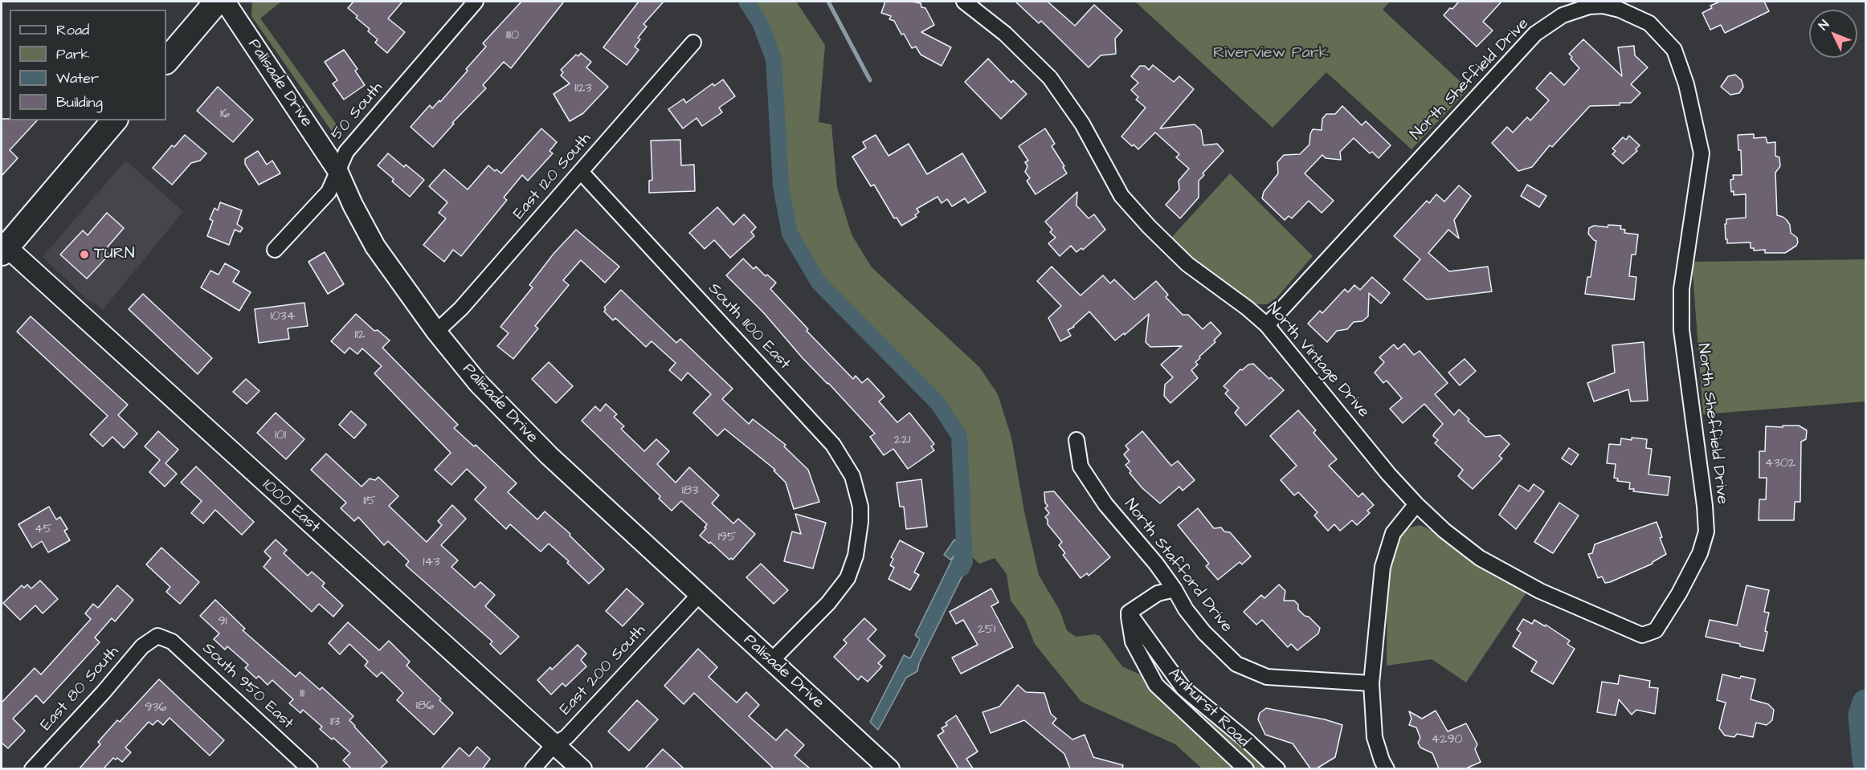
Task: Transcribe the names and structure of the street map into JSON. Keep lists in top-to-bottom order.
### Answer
{
  "streets": {
    "street": [
      "North Sheffield Drive",
      "Palisade Drive",
      "50 South",
      "East 120 South",
      "South 1100 East",
      "North Vintage Drive",
      "1000 East",
      "North Stafford Drive",
      "East 200 South",
      "South 950 East",
      "East 80 South",
      "Amhurst Road"
    ]
  },
  "crossings": [
    ["North Sheffield Drive", "North Vintage Drive"],
    ["Palisade Drive", "50 South"],
    ["Palisade Drive", "East 120 South"],
    ["Palisade Drive", "South 1100 East"],
    ["Palisade Drive", "East 200 South"],
    ["East 120 South", "South 1100 East"],
    ["1000 East", "East 200 South"],
    ["South 950 East", "East 80 South"]
  ],
  "parks": ["Riverview Park"],
  "places": ["TURN"],
  "house_numbers": [
    "1110",
    "1123",
    "16",
    "1034",
    "112",
    "101",
    "221",
    "4302",
    "183",
    "115",
    "45",
    "195",
    "143",
    "91",
    "251",
    "111",
    "186",
    "936",
    "113",
    "4290"
  ],
  "legend": [
    "Road",
    "Park",
    "Water",
    "Building"
  ],
  "north": "top left"
}
